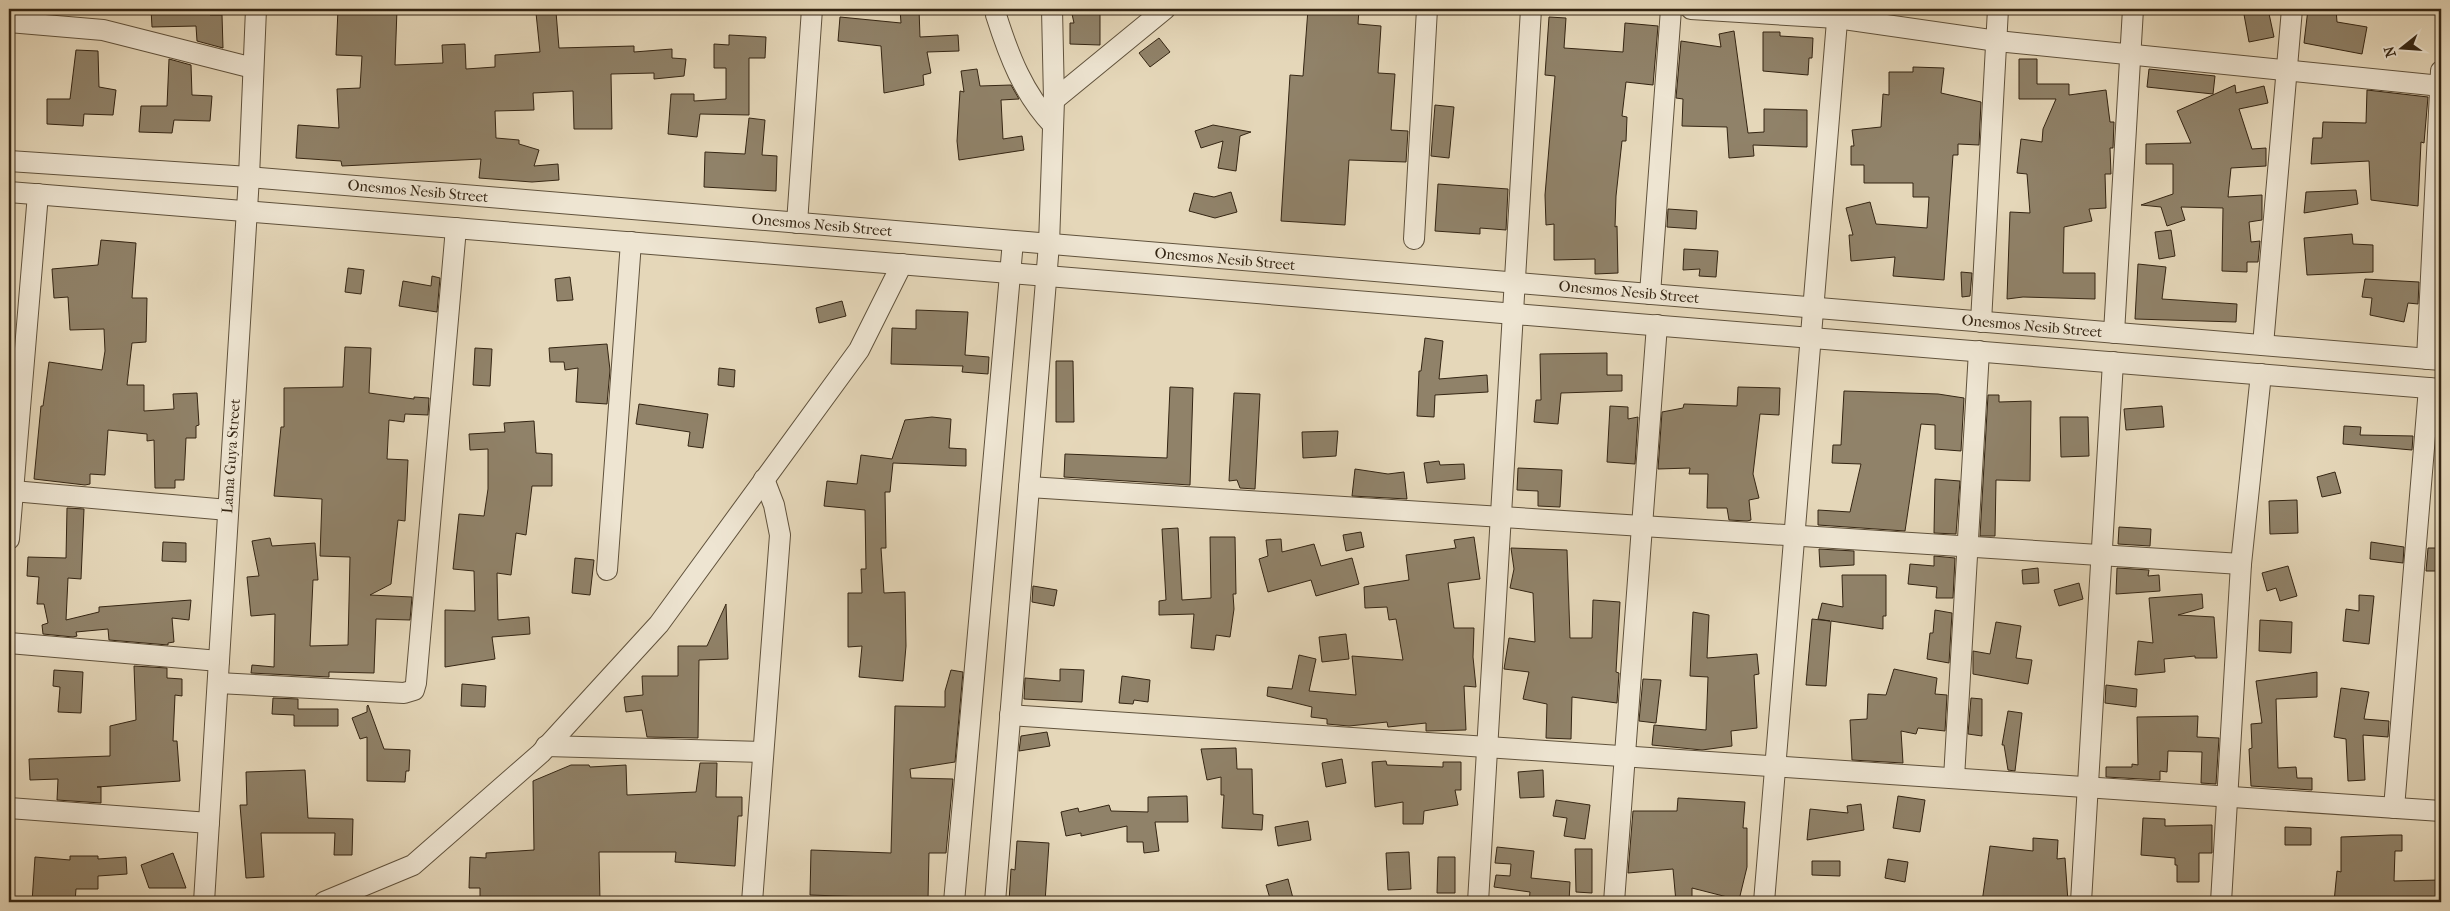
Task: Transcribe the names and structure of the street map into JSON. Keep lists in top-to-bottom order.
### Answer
{
  "streets": {
    "street": ["Onesmos Nesib Street", "Lama Guya Street"]
  },
  "crossings": [
    ["Onesmos Nesib Street", "Lama Guya Street"]
  ],
  "north": "left"
}
